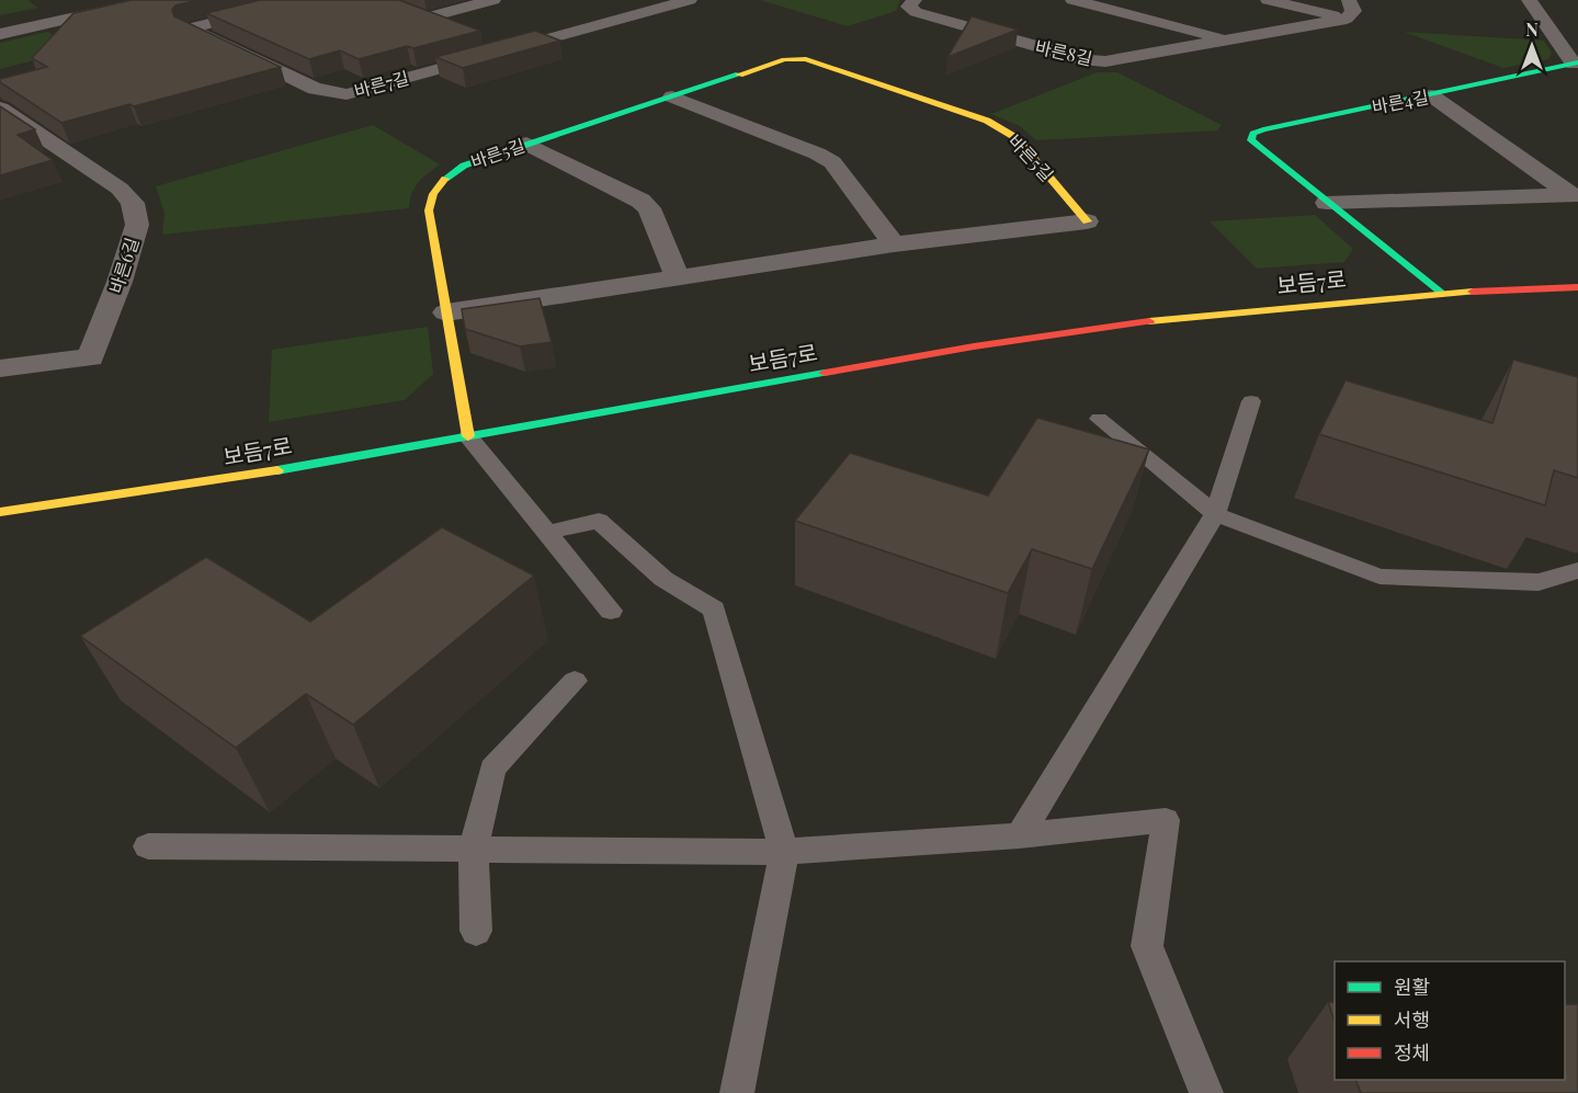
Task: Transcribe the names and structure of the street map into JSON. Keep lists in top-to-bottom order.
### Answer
{
  "streets": {
    "street": [
      "바른8길",
      "바른7길",
      "바른4길",
      "바른5길",
      "바른6길",
      "보듬7로"
    ]
  },
  "crossings": [
    ["바른4길", "보듬7로"],
    ["바른5길", "보듬7로"]
  ],
  "legend": ["원활", "서행", "정체"],
  "north": "top"
}
